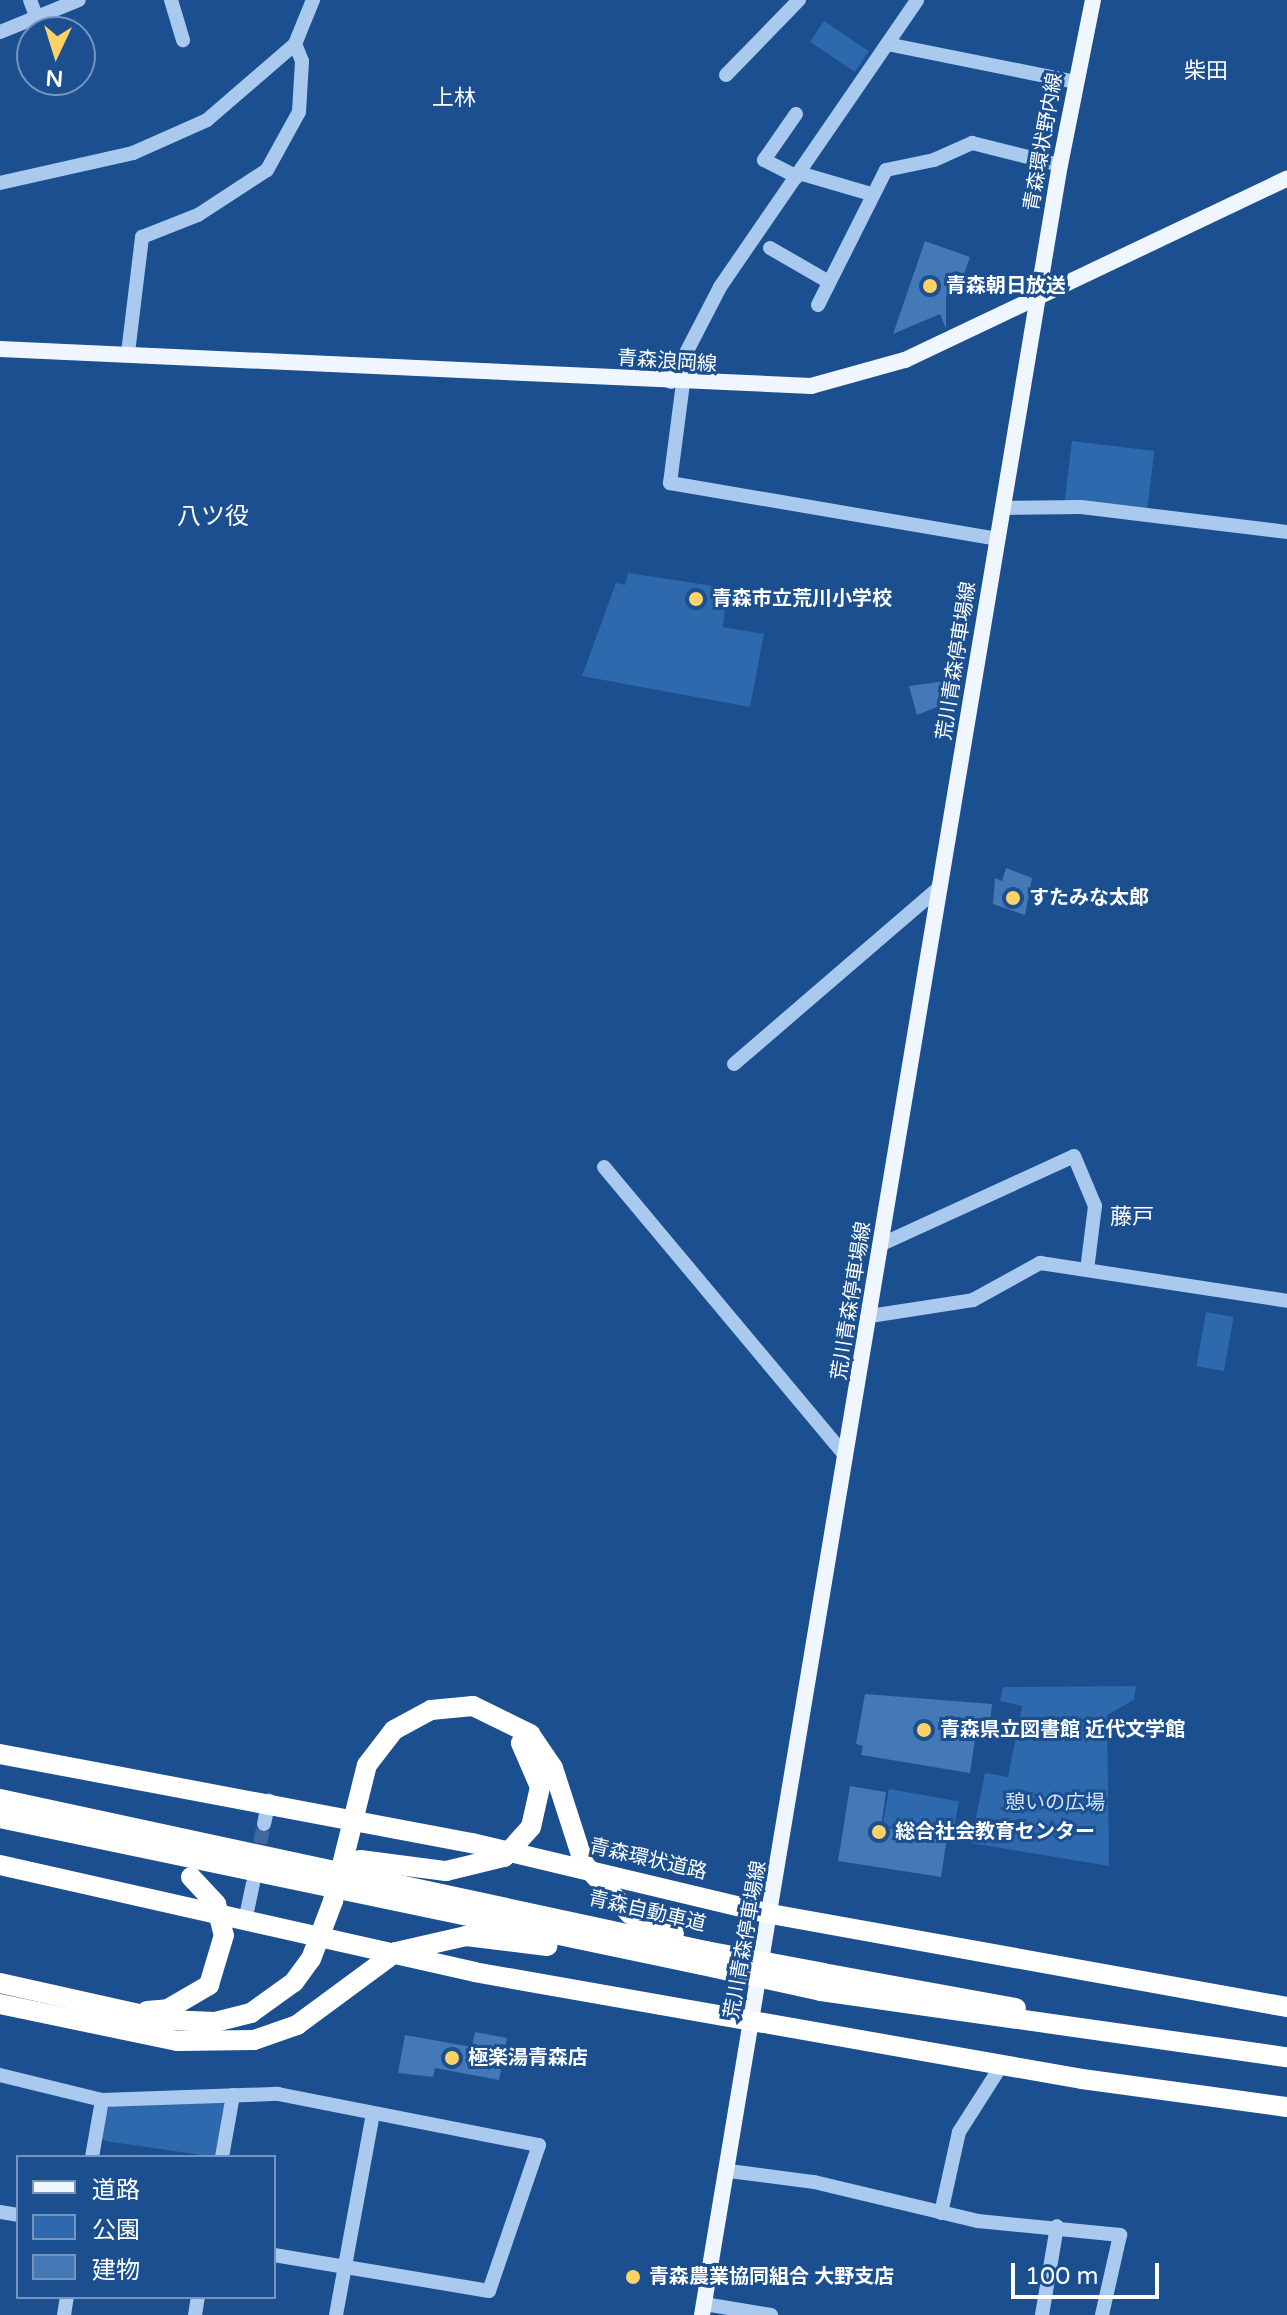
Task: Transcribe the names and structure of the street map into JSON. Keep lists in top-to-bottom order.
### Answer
{
  "streets": {
    "highway": ["青森環状道路", "青森自動車道"],
    "main road": ["青森環状野内線", "青森浪岡線", "荒川青森停車場線"]
  },
  "crossings": [
    ["青森環状野内線", "青森浪岡線"],
    ["青森環状野内線", "荒川青森停車場線"],
    ["青森浪岡線", "荒川青森停車場線"],
    ["荒川青森停車場線", "青森環状道路"]
  ],
  "districts": [
    "柴田",
    "上林",
    "八ツ役",
    "藤戸"
  ],
  "parks": ["憩いの広場"],
  "places": [
    "青森朝日放送",
    "青森市立荒川小学校",
    "すたみな太郎",
    "青森県立図書館 近代文学館",
    "総合社会教育センター",
    "極楽湯青森店",
    "青森農業協同組合 大野支店"
  ],
  "legend": ["道路", "公園", "建物"],
  "scale_bar": "100 m",
  "north": "bottom"
}
